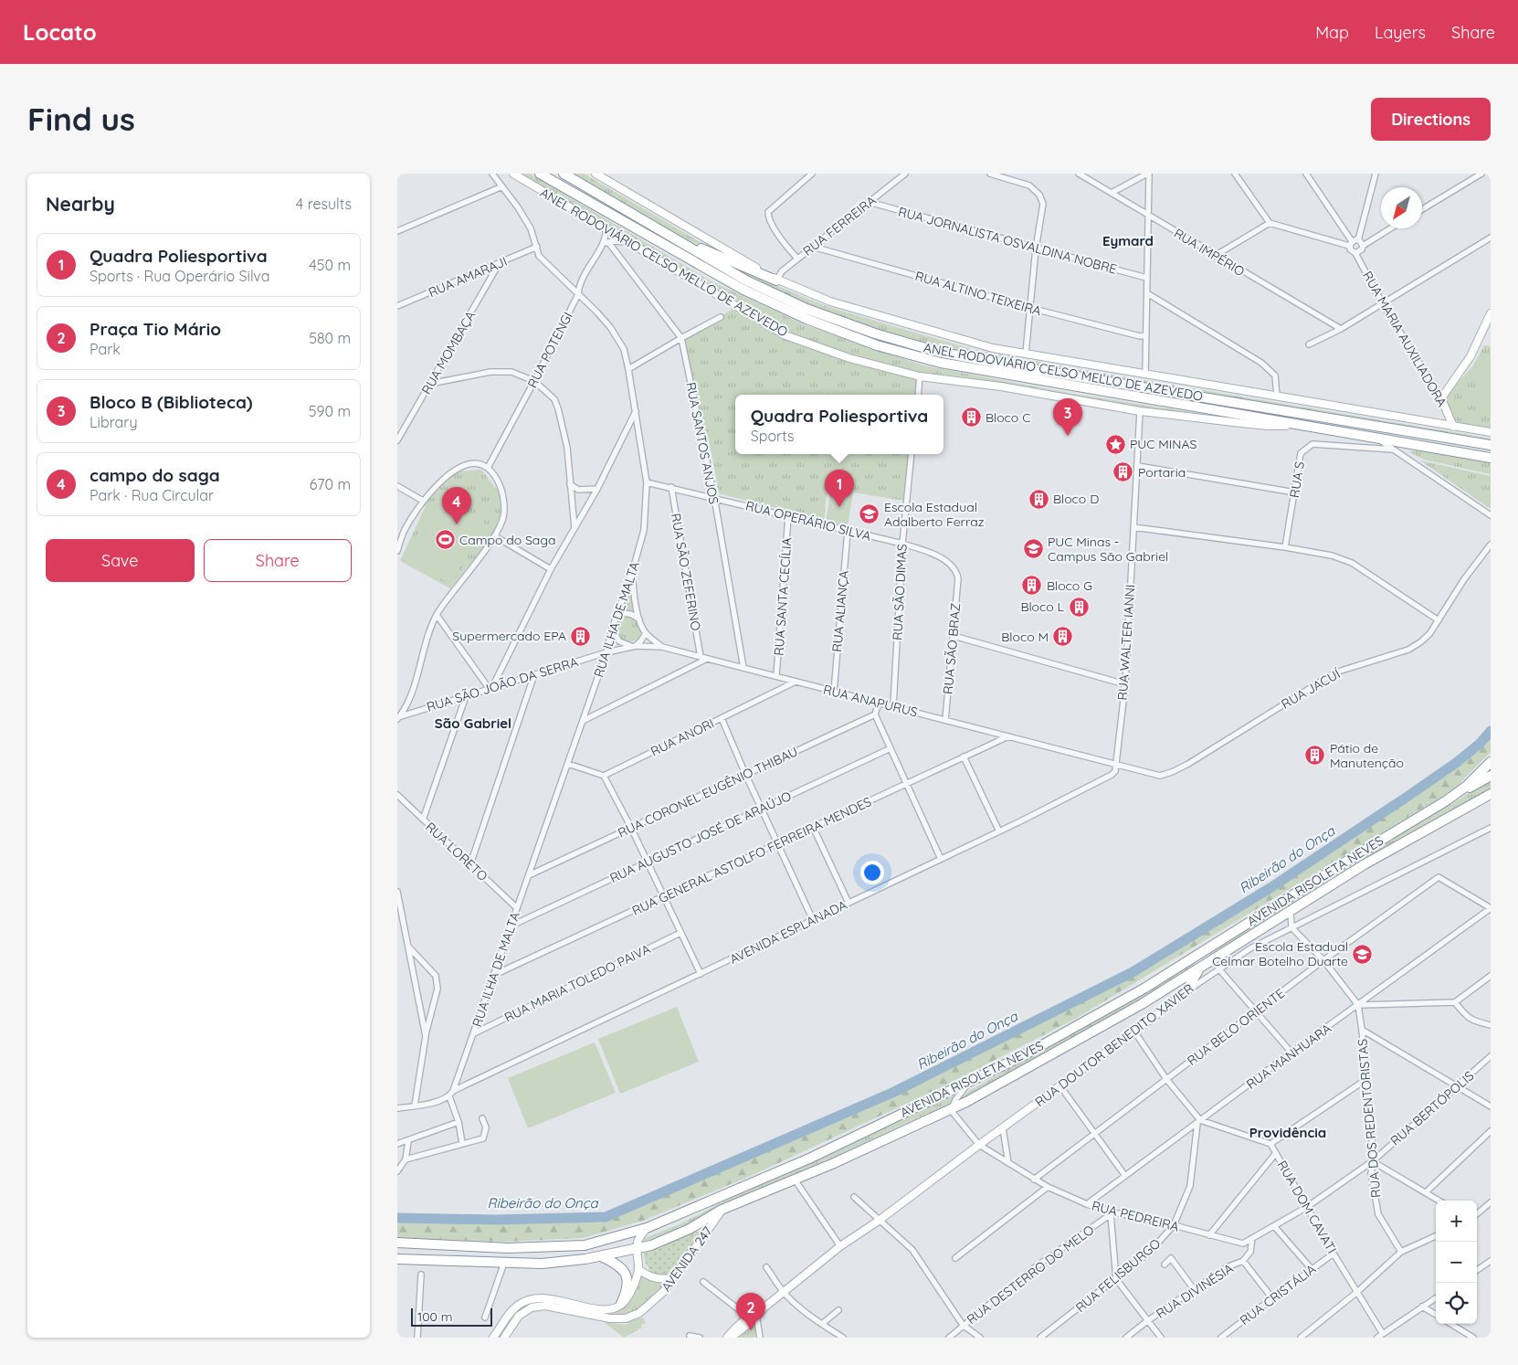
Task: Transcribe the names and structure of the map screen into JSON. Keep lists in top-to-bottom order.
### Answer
{
  "streets": {
    "highway": ["ANEL RODOVIÁRIO CELSO MELLO DE AZEVEDO", "AVENIDA RISOLETA NEVES"],
    "main road": ["RUA MARIA AUXILIADORA", "RUA DOUTOR BENEDITO XAVIER", "AVENIDA 247"],
    "street": [
      "RUA FERREIRA",
      "RUA JORNALISTA OSVALDINA NOBRE",
      "RUA IMPÉRIO",
      "RUA AMARAJI",
      "RUA ALTINO TEIXEIRA",
      "RUA POTENGI",
      "RUA MOMBAÇA",
      "RUA SANTOS ANJOS",
      "RUA S",
      "RUA OPERÁRIO SILVA",
      "RUA SÃO ZEFERINO",
      "RUA SÃO DIMAS",
      "RUA SANTA CECÍLIA",
      "RUA ALIANÇA",
      "RUA ILHA DE MALTA",
      "RUA WALTER IANNI",
      "RUA SÃO BRAZ",
      "RUA SÃO JOÃO DA SERRA",
      "RUA JACUÍ",
      "RUA ANAPURUS",
      "RUA ANORI",
      "RUA CORONEL EUGÊNIO THIBAU",
      "RUA AUGUSTO JOSÉ DE ARAÚJO",
      "RUA LORETO",
      "RUA GENERAL ASTOLFO FERREIRA MENDES",
      "AVENIDA ESPLANADA",
      "RUA MARIA TOLEDO PAIVA",
      "RUA BELO ORIENTE",
      "RUA MANHUARA",
      "RUA BERTÓPOLIS",
      "RUA DOS REDENTORISTAS",
      "RUA DOM CAVATI",
      "RUA PEDREIRA",
      "RUA DESTERRO DO MELO",
      "RUA FELISBURGO",
      "RUA DIVINÉSIA",
      "RUA CRISTÁLIA"
    ]
  },
  "crossings": [
    ["RUA FERREIRA", "RUA JORNALISTA OSVALDINA NOBRE"],
    ["RUA FERREIRA", "ANEL RODOVIÁRIO CELSO MELLO DE AZEVEDO"],
    ["RUA FERREIRA", "RUA ALTINO TEIXEIRA"],
    ["ANEL RODOVIÁRIO CELSO MELLO DE AZEVEDO", "RUA MARIA AUXILIADORA"],
    ["ANEL RODOVIÁRIO CELSO MELLO DE AZEVEDO", "RUA POTENGI"],
    ["ANEL RODOVIÁRIO CELSO MELLO DE AZEVEDO", "RUA WALTER IANNI"],
    ["RUA AMARAJI", "RUA MOMBAÇA"],
    ["RUA AMARAJI", "RUA ILHA DE MALTA"],
    ["RUA POTENGI", "RUA ILHA DE MALTA"],
    ["RUA SANTOS ANJOS", "RUA OPERÁRIO SILVA"],
    ["RUA SANTOS ANJOS", "RUA ANAPURUS"],
    ["RUA OPERÁRIO SILVA", "RUA SÃO ZEFERINO"],
    ["RUA OPERÁRIO SILVA", "RUA SÃO DIMAS"],
    ["RUA OPERÁRIO SILVA", "RUA SANTA CECÍLIA"],
    ["RUA OPERÁRIO SILVA", "RUA ALIANÇA"],
    ["RUA OPERÁRIO SILVA", "RUA ILHA DE MALTA"],
    ["RUA OPERÁRIO SILVA", "RUA SÃO BRAZ"],
    ["RUA SÃO ZEFERINO", "RUA ANAPURUS"],
    ["RUA SÃO DIMAS", "RUA ANAPURUS"],
    ["RUA SANTA CECÍLIA", "RUA ANAPURUS"],
    ["RUA ALIANÇA", "RUA ANAPURUS"],
    ["RUA ILHA DE MALTA", "RUA SÃO JOÃO DA SERRA"],
    ["RUA ILHA DE MALTA", "RUA ANAPURUS"],
    ["RUA ILHA DE MALTA", "RUA CORONEL EUGÊNIO THIBAU"],
    ["RUA ILHA DE MALTA", "RUA AUGUSTO JOSÉ DE ARAÚJO"],
    ["RUA ILHA DE MALTA", "RUA LORETO"],
    ["RUA ILHA DE MALTA", "RUA GENERAL ASTOLFO FERREIRA MENDES"],
    ["RUA ILHA DE MALTA", "AVENIDA ESPLANADA"],
    ["RUA ILHA DE MALTA", "RUA MARIA TOLEDO PAIVA"],
    ["RUA WALTER IANNI", "RUA ANAPURUS"],
    ["RUA WALTER IANNI", "AVENIDA ESPLANADA"],
    ["RUA SÃO BRAZ", "RUA ANAPURUS"],
    ["RUA SÃO JOÃO DA SERRA", "RUA ANAPURUS"],
    ["RUA JACUÍ", "RUA ANAPURUS"],
    ["RUA ANAPURUS", "RUA ANORI"],
    ["RUA ANAPURUS", "RUA GENERAL ASTOLFO FERREIRA MENDES"],
    ["RUA ANAPURUS", "AVENIDA ESPLANADA"],
    ["AVENIDA RISOLETA NEVES", "RUA PEDREIRA"],
    ["AVENIDA RISOLETA NEVES", "AVENIDA 247"],
    ["RUA BELO ORIENTE", "RUA MANHUARA"],
    ["RUA BELO ORIENTE", "RUA PEDREIRA"],
    ["RUA DOUTOR BENEDITO XAVIER", "RUA PEDREIRA"],
    ["RUA MANHUARA", "RUA DOS REDENTORISTAS"],
    ["RUA MANHUARA", "RUA PEDREIRA"],
    ["RUA MANHUARA", "RUA FELISBURGO"],
    ["RUA BERTÓPOLIS", "RUA DOS REDENTORISTAS"],
    ["RUA DOM CAVATI", "RUA CRISTÁLIA"],
    ["RUA PEDREIRA", "RUA DESTERRO DO MELO"],
    ["RUA PEDREIRA", "RUA FELISBURGO"],
    ["RUA PEDREIRA", "RUA DIVINÉSIA"]
  ],
  "districts": ["Eymard", "São Gabriel", "Providência"],
  "water": ["Ribeirão do Onça"],
  "places": {
    "building": [
      "Bloco C",
      "Portaria",
      "Bloco D",
      "Bloco G",
      "Bloco L",
      "Supermercado EPA",
      "Bloco M",
      "Pátio de Manutenção"
    ],
    "place": ["PUC MINAS"],
    "school or university": ["Escola Estadual Adalberto Ferraz", "PUC Minas - Campus São Gabriel", "Escola Estadual Celmar Botelho Duarte"],
    "sports": ["Campo do Saga"]
  },
  "scale_bar": "100 m",
  "north": "bottom left",
  "page": {
    "header": "Locato",
    "nav": ["Map", "Layers", "Share"],
    "buttons": [
      "Directions",
      ["Save", "Share"]
    ],
    "title": "Find us",
    "heading": ["Nearby", "4 results"],
    "list": [
      {
        "mark": "1",
        "name": "Quadra Poliesportiva",
        "note": "Sports · Rua Operário Silva",
        "value": "450 m"
      },
      {
        "mark": "2",
        "name": "Praça Tio Mário",
        "note": "Park",
        "value": "580 m"
      },
      {
        "mark": "3",
        "name": "Bloco B (Biblioteca)",
        "note": "Library",
        "value": "590 m"
      },
      {
        "mark": "4",
        "name": "campo do saga",
        "note": "Park · Rua Circular",
        "value": "670 m"
      }
    ],
    "popup": ["Quadra Poliesportiva", "Sports"],
    "pins": [
      "3",
      "1",
      "4",
      "2"
    ],
    "map_buttons": ["+", "−"],
    "scale": "100 m"
  }
}
